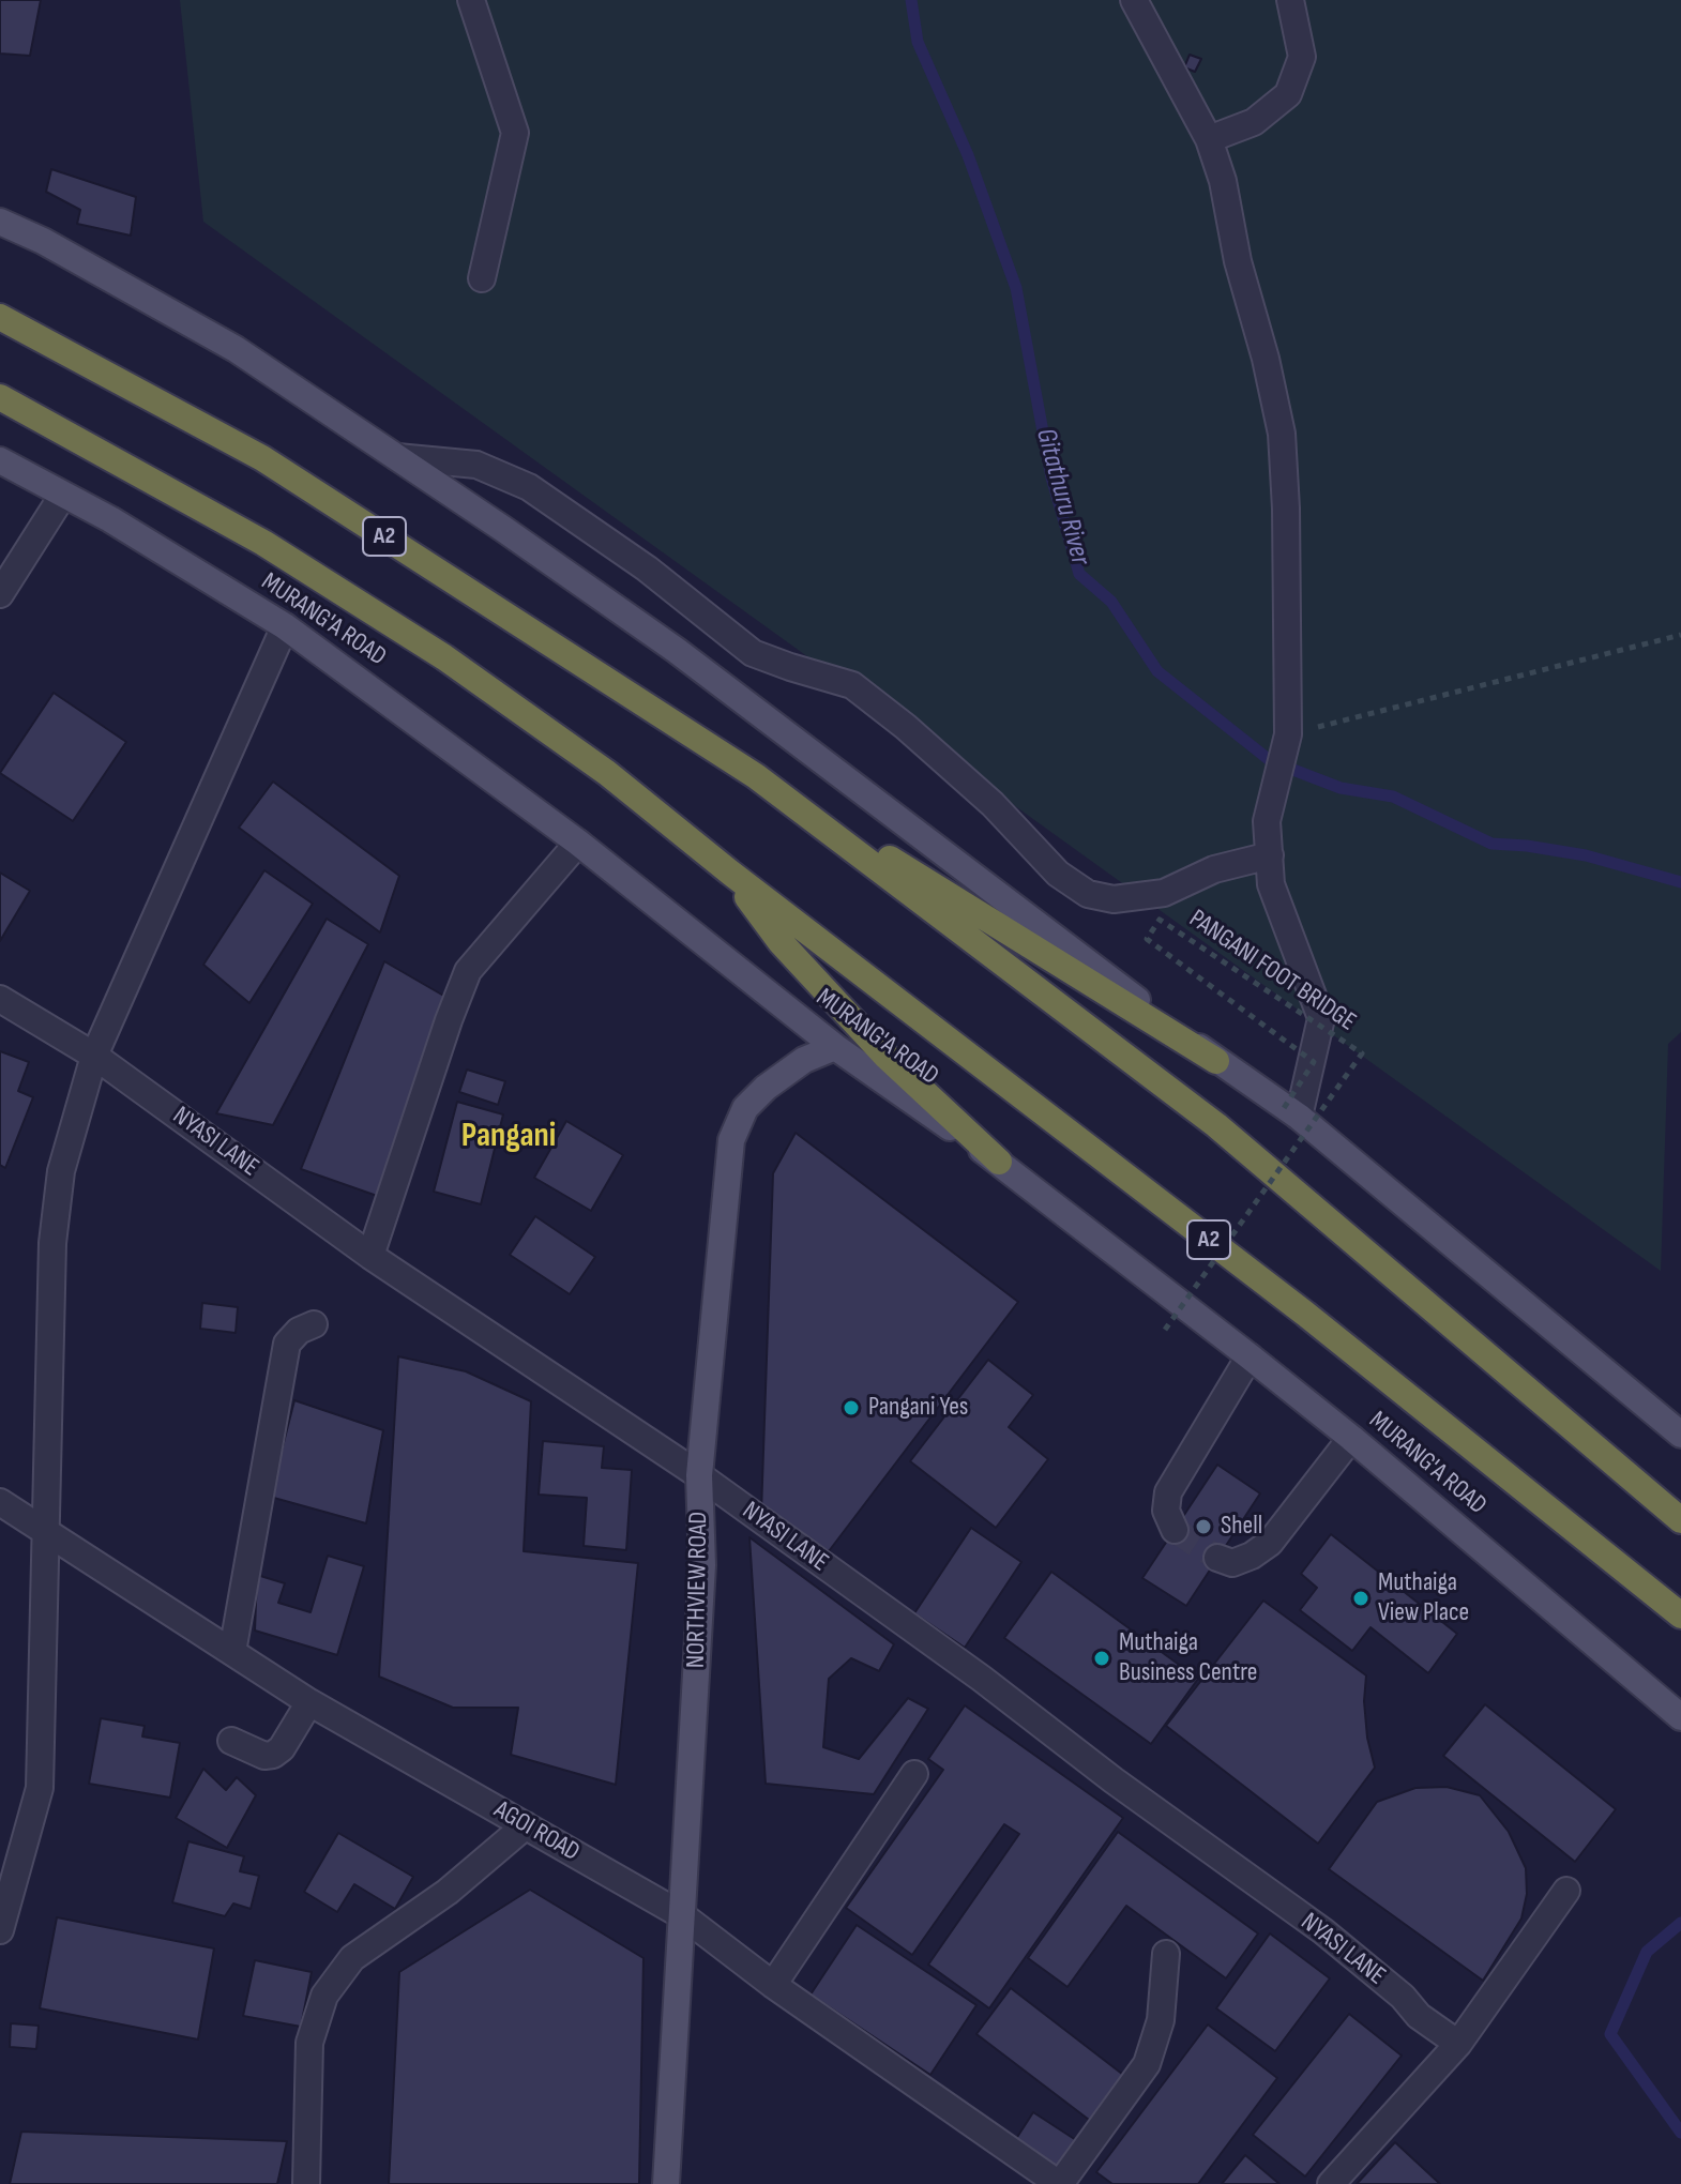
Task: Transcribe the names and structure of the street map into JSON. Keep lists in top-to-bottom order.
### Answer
{
  "streets": {
    "highway": ["A2", "MURANG'A ROAD"],
    "main road": ["NORTHVIEW ROAD"],
    "street": ["NYASI LANE", "AGOI ROAD"],
    "path": ["PANGANI FOOT BRIDGE"]
  },
  "crossings": [
    ["MURANG'A ROAD", "NORTHVIEW ROAD"],
    ["NYASI LANE", "NORTHVIEW ROAD"],
    ["NORTHVIEW ROAD", "AGOI ROAD"]
  ],
  "districts": ["Pangani"],
  "water": ["Gitathuru River"],
  "places": [
    "Pangani Yes",
    "Shell",
    "Muthaiga View Place",
    "Muthaiga Business Centre"
  ]
}
